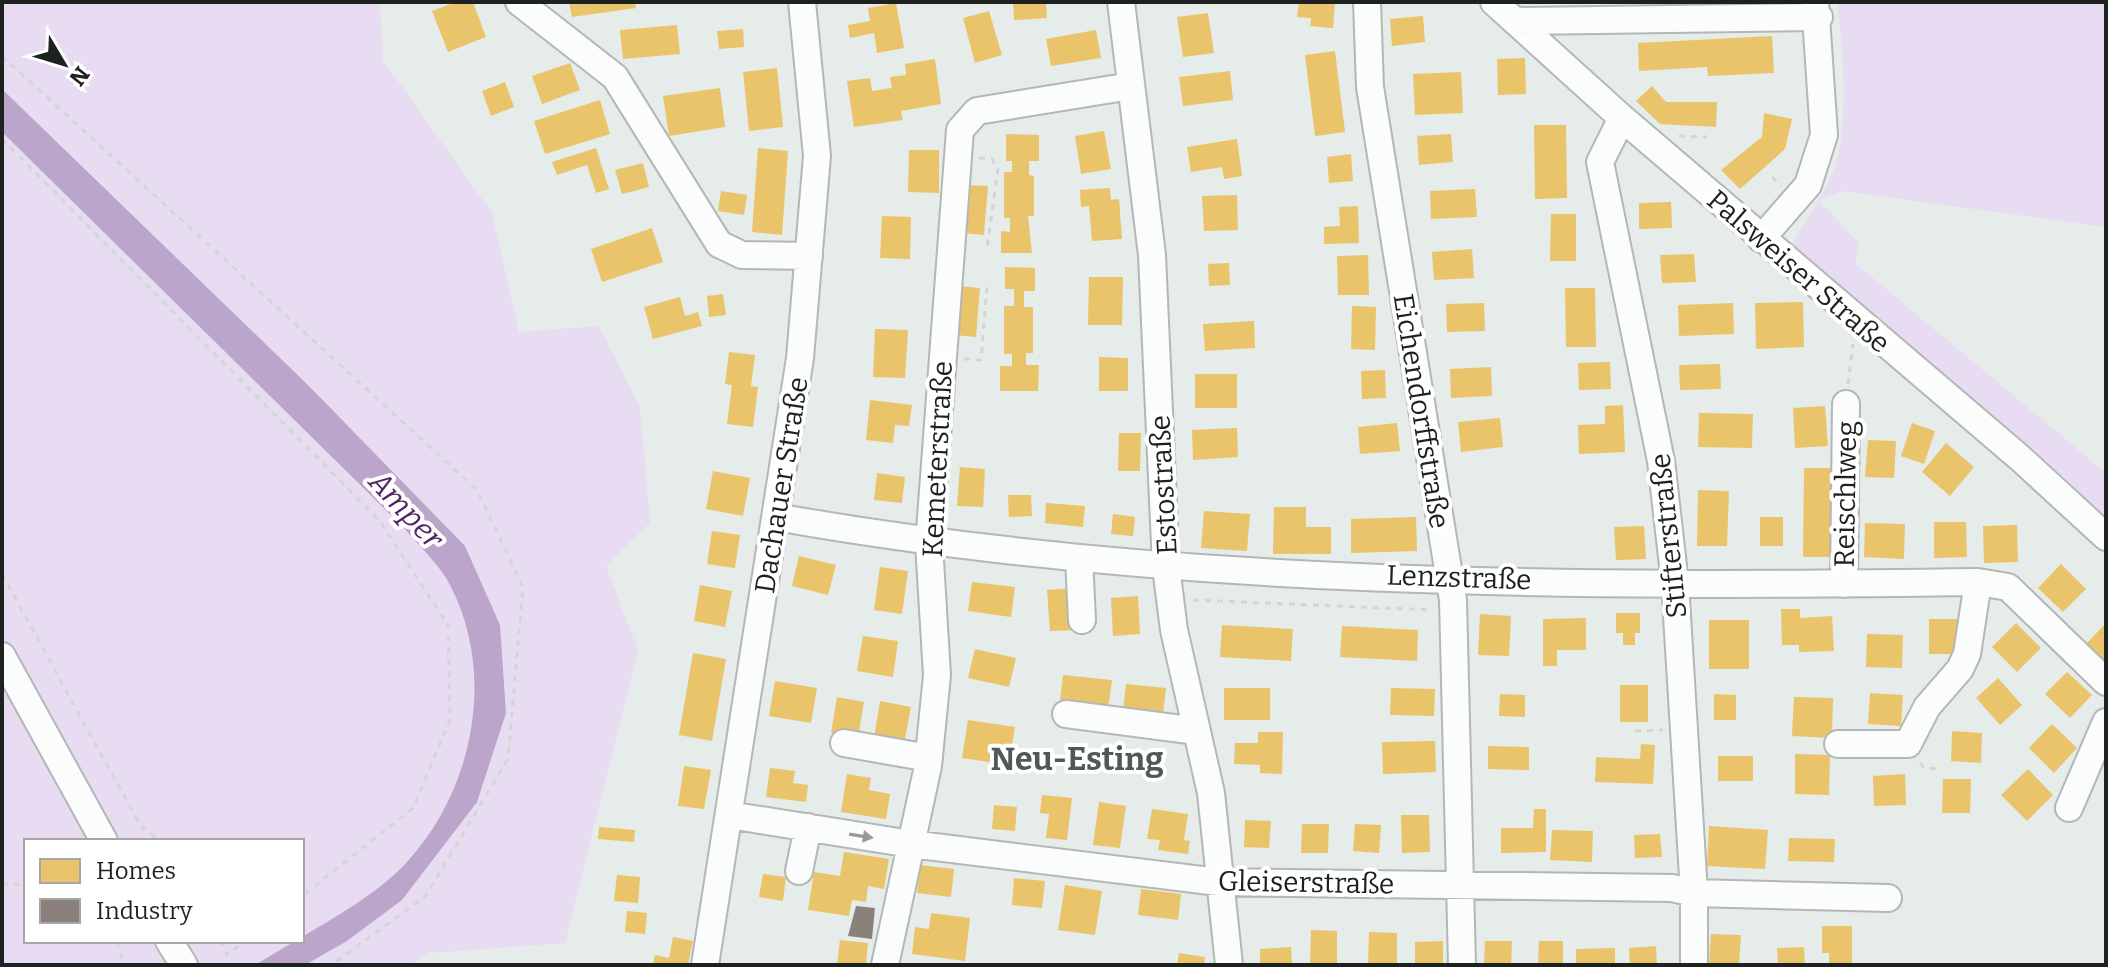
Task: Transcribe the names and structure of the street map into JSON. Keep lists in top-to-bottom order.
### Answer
{
  "streets": {
    "street": [
      "Palsweiser Straße",
      "Eichendorffstraße",
      "Kemeterstraße",
      "Dachauer Straße",
      "Estostraße",
      "Reischlweg",
      "Stifterstraße",
      "Lenzstraße",
      "Gleiserstraße"
    ]
  },
  "crossings": [
    ["Palsweiser Straße", "Stifterstraße"],
    ["Eichendorffstraße", "Lenzstraße"],
    ["Eichendorffstraße", "Gleiserstraße"],
    ["Kemeterstraße", "Estostraße"],
    ["Kemeterstraße", "Lenzstraße"],
    ["Kemeterstraße", "Gleiserstraße"],
    ["Dachauer Straße", "Lenzstraße"],
    ["Dachauer Straße", "Gleiserstraße"],
    ["Estostraße", "Lenzstraße"],
    ["Estostraße", "Gleiserstraße"],
    ["Reischlweg", "Lenzstraße"],
    ["Stifterstraße", "Lenzstraße"],
    ["Stifterstraße", "Gleiserstraße"]
  ],
  "districts": ["Neu-Esting"],
  "water": ["Amper"],
  "legend": ["Homes", "Industry"],
  "north": "bottom right"
}
